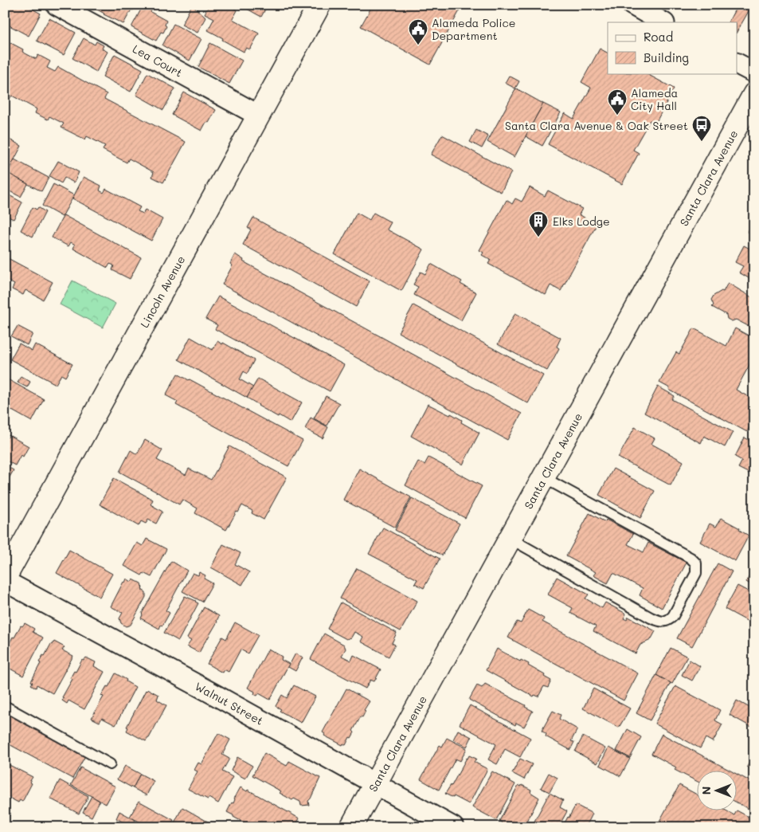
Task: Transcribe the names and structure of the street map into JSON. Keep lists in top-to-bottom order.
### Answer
{
  "streets": {
    "street": [
      "Lea Court",
      "Santa Clara Avenue",
      "Lincoln Avenue",
      "Walnut Street"
    ]
  },
  "crossings": [
    ["Lea Court", "Lincoln Avenue"],
    ["Santa Clara Avenue", "Walnut Street"]
  ],
  "places": {
    "public building": ["Alameda Police Department", "Alameda City Hall"],
    "bus stop": ["Santa Clara Avenue & Oak Street"],
    "building": ["Elks Lodge"]
  },
  "legend": ["Road", "Building"],
  "north": "left"
}
